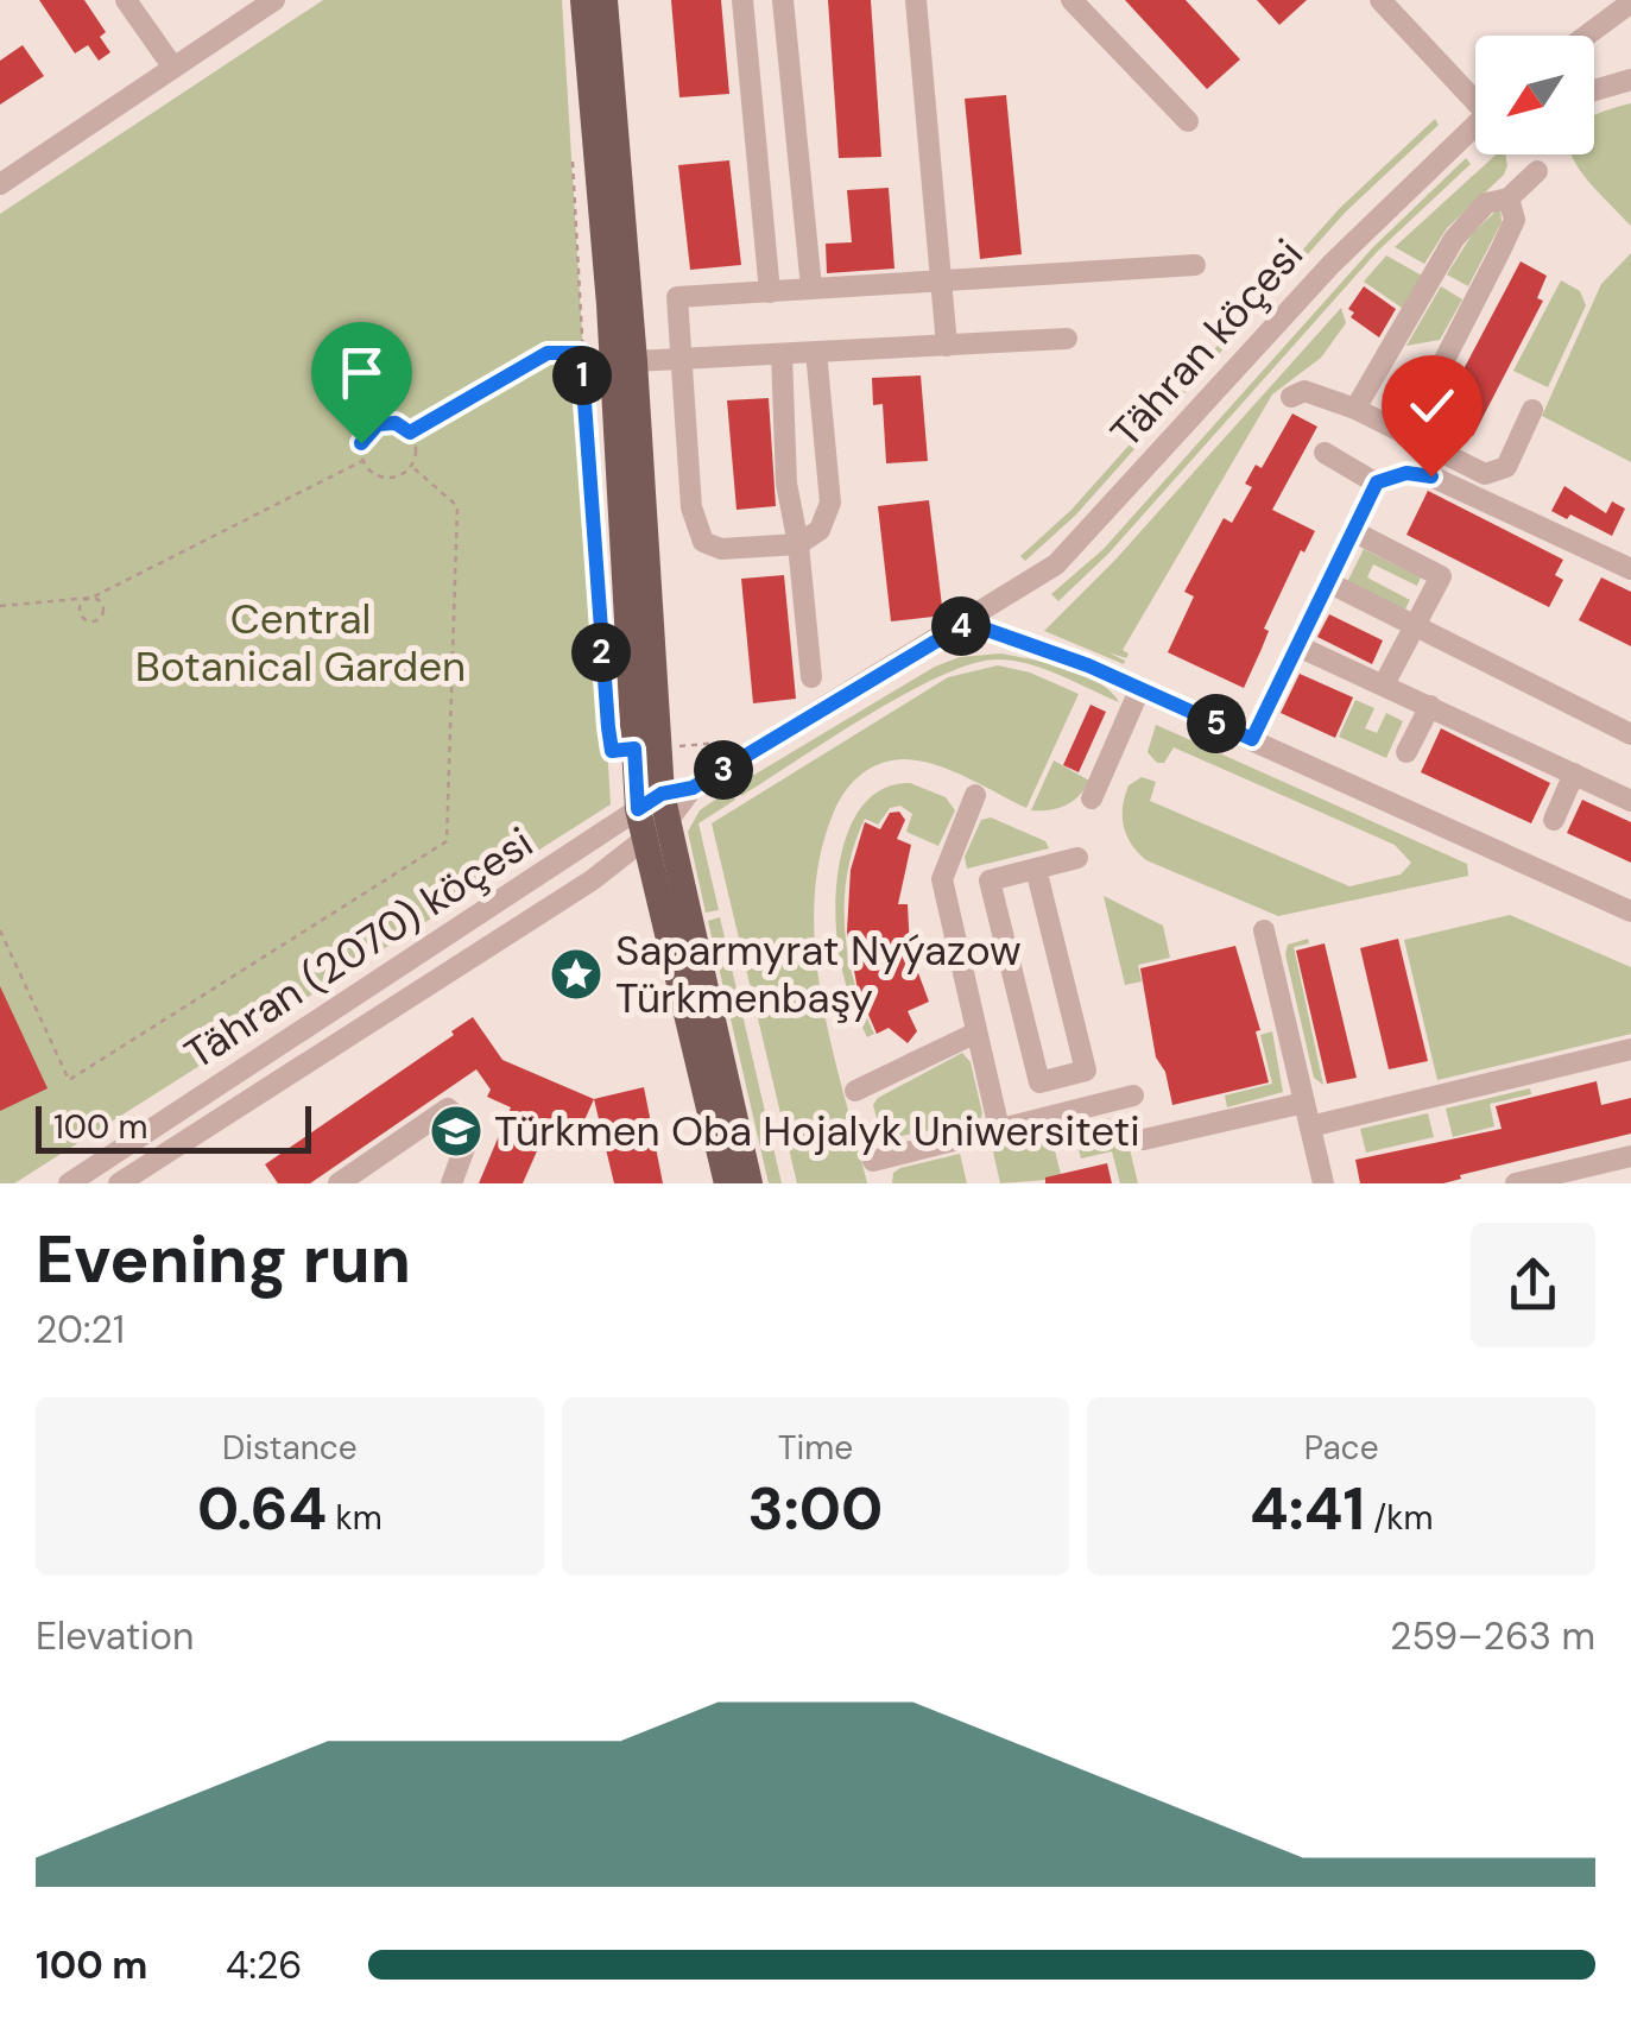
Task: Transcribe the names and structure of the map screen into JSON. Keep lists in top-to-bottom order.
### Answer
{
  "streets": {
    "street": ["Tähran köçesi", "Tähran (2070) köçesi"]
  },
  "crossings": [
    ["Tähran köçesi", "Tähran (2070) köçesi"]
  ],
  "parks": ["Central Botanical Garden"],
  "places": {
    "place": ["Saparmyrat Nyýazow Türkmenbaşy"],
    "school or university": ["Türkmen Oba Hojalyk Uniwersiteti"]
  },
  "scale_bar": "100 m",
  "north": "bottom left",
  "page": {
    "pins": [
      "1",
      "4",
      "2",
      "5",
      "3"
    ],
    "scale": "100 m",
    "heading": ["Evening run", "20:21"],
    "stats": [
      ["Distance", "0.64 km"],
      ["Time", "3:00"],
      ["Pace", "4:41 /km"]
    ],
    "chart": ["Elevation", "259–263 m"],
    "list": [
      {
        "name": "100 m",
        "note": "4:26"
      }
    ]
  }
}
